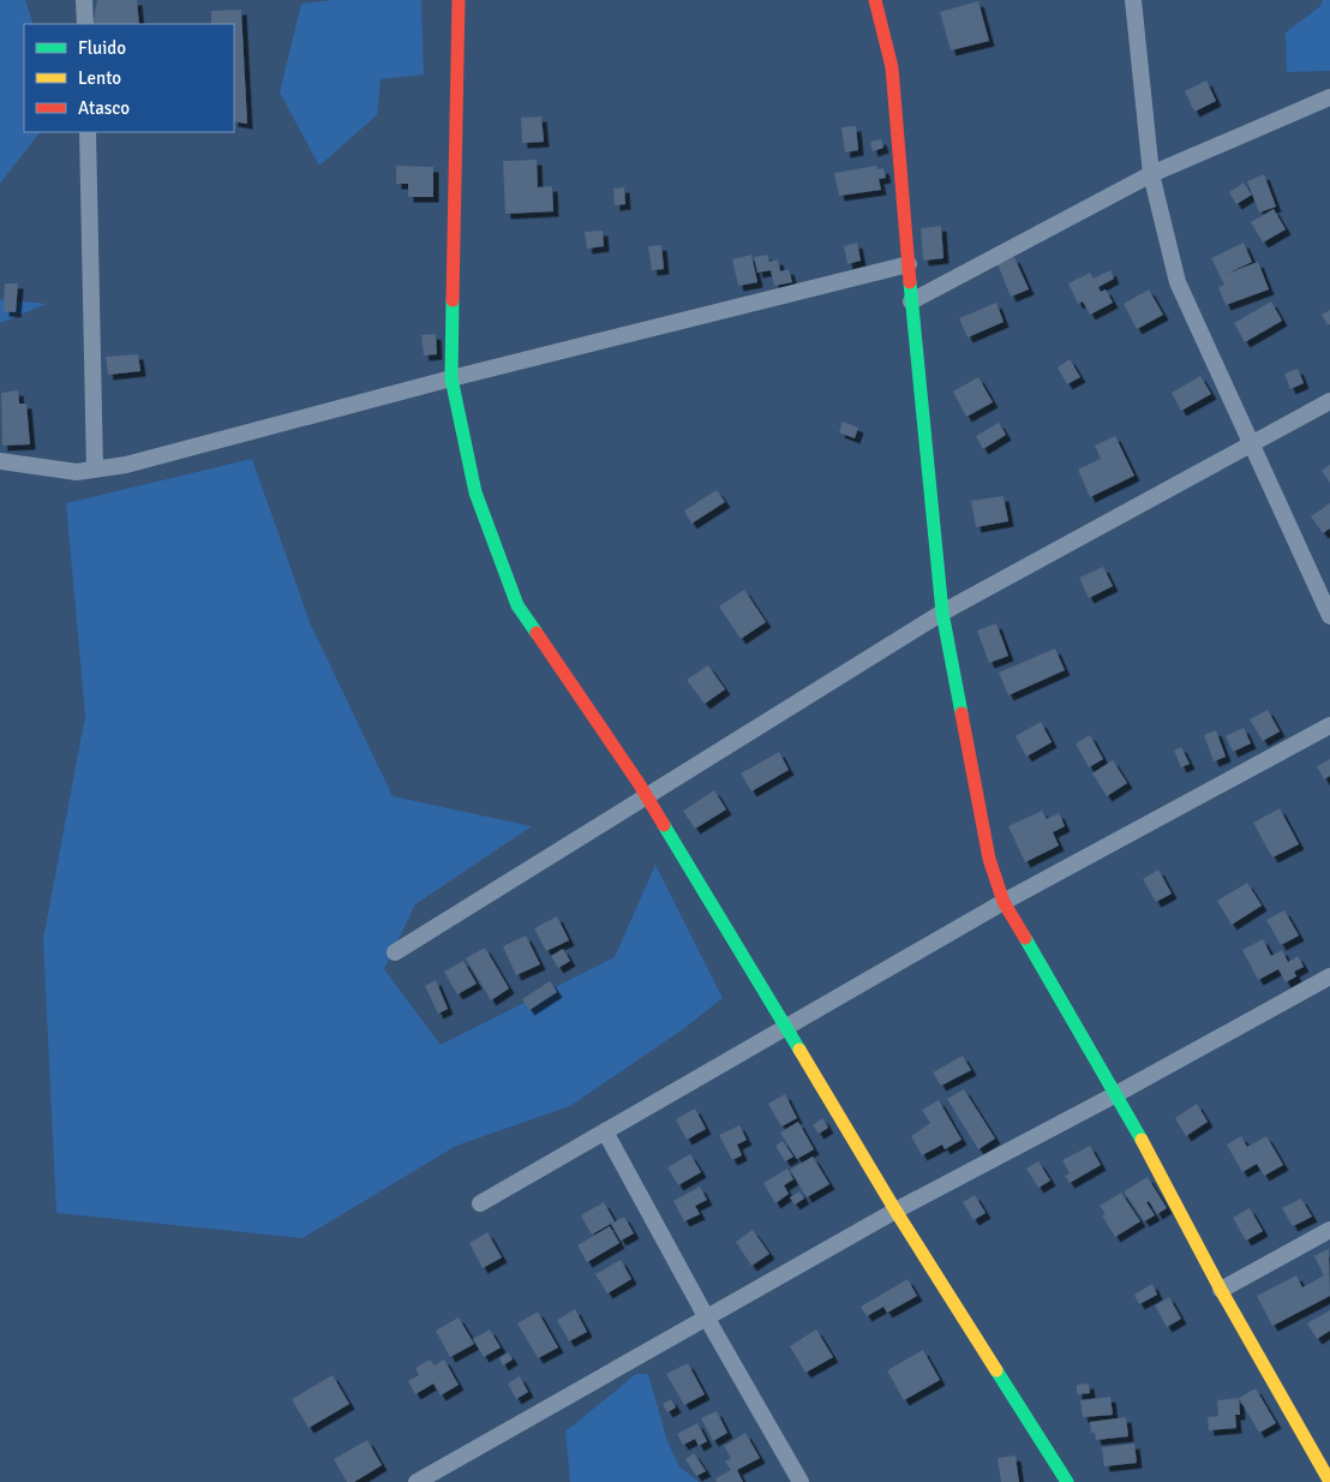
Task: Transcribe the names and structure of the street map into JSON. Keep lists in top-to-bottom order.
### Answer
{
  "legend": ["Fluido", "Lento", "Atasco"]
}
